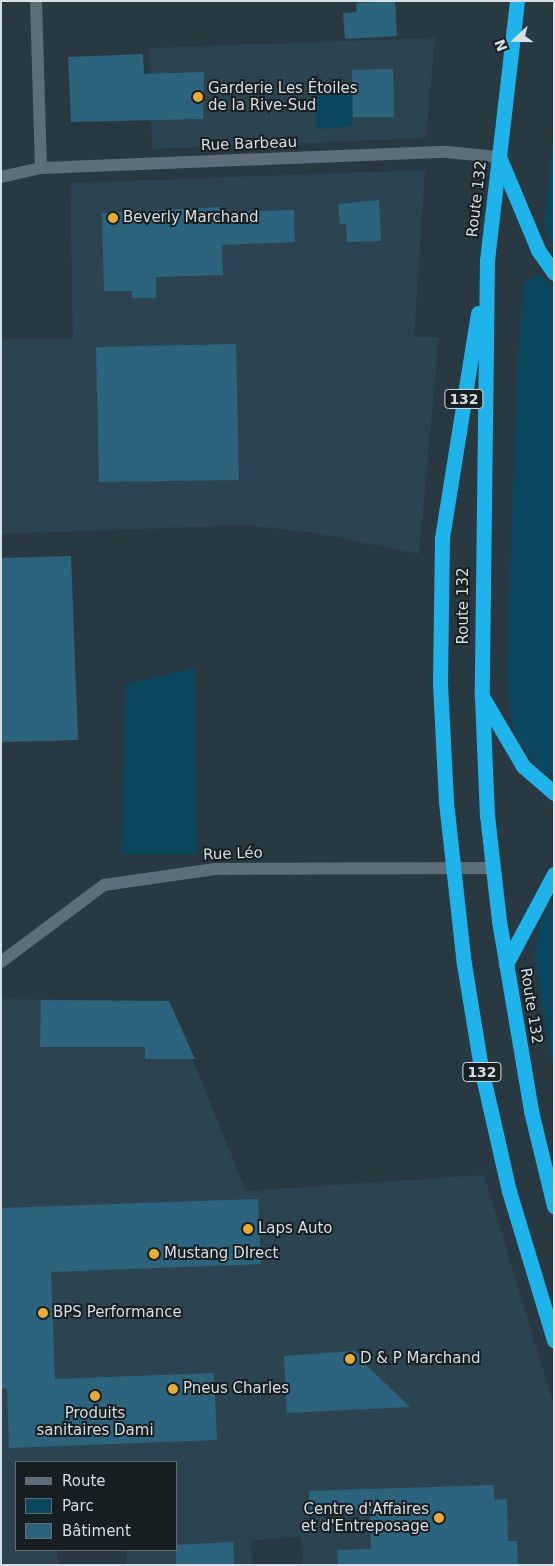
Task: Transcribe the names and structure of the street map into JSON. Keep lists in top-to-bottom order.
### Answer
{
  "streets": {
    "highway": ["Route 132", "132"],
    "street": ["Rue Barbeau", "Rue Léo"]
  },
  "crossings": [
    ["Rue Barbeau", "Route 132"],
    ["Route 132", "Rue Léo"]
  ],
  "places": [
    "Garderie Les Étoiles de la Rive-Sud",
    "Beverly Marchand",
    "Laps Auto",
    "Mustang DIrect",
    "BPS Performance",
    "D & P Marchand",
    "Pneus Charles",
    "Produits sanitaires Dami",
    "Centre d'Affaires et d'Entreposage"
  ],
  "legend": ["Route", "Parc", "Bâtiment"],
  "north": "left"
}
